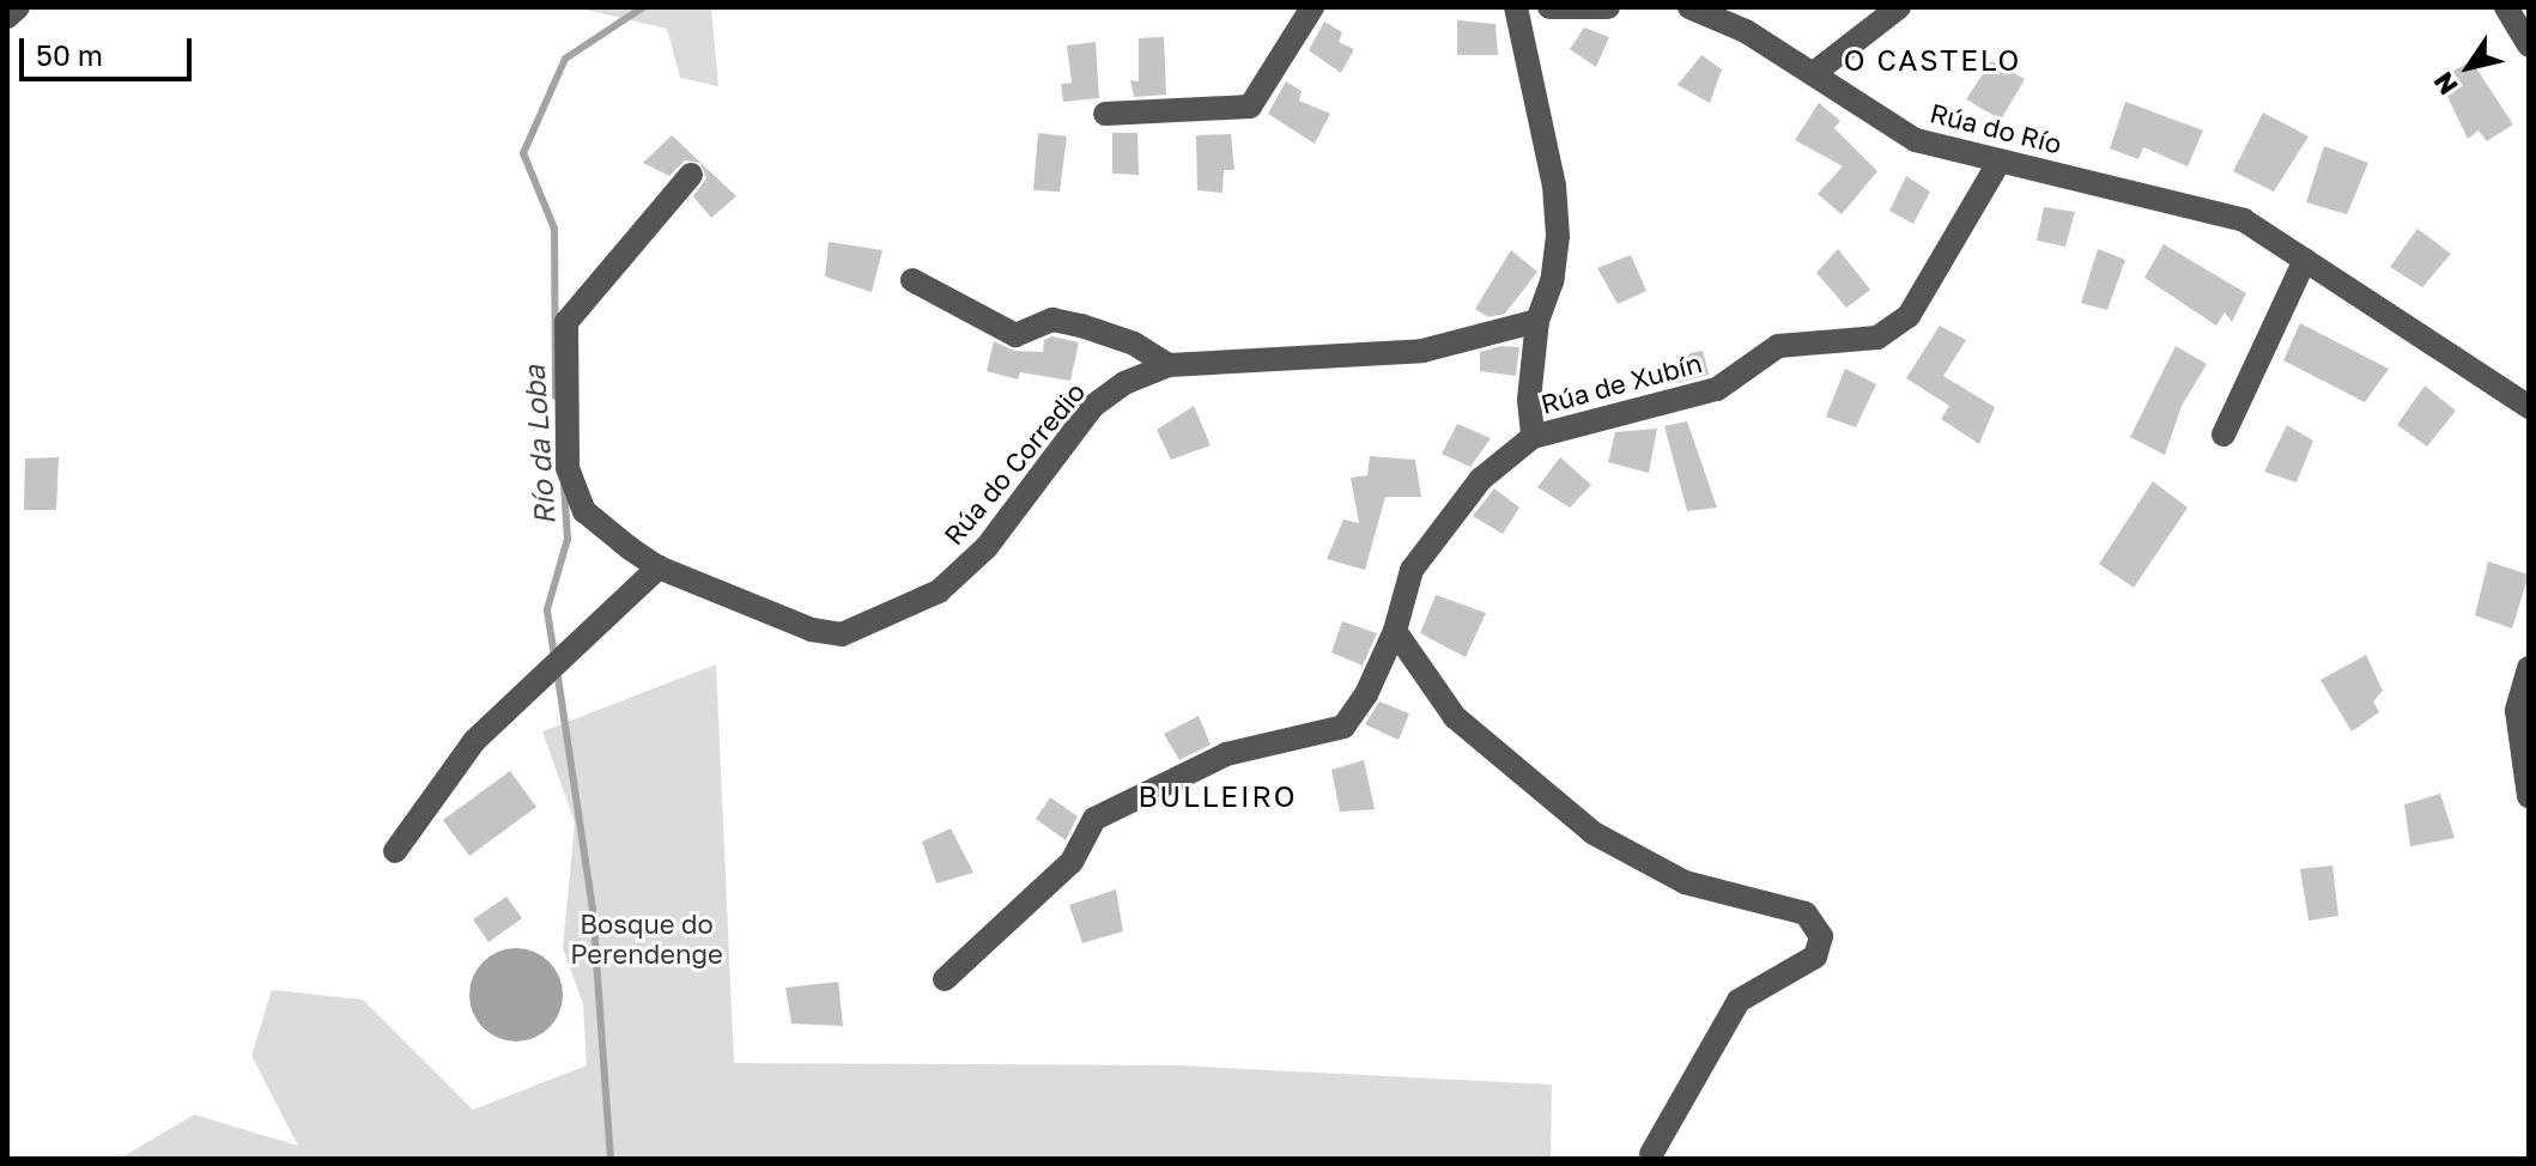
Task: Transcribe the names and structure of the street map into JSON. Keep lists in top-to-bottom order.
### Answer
{
  "streets": {
    "street": ["Rúa do Río", "Rúa de Xubín", "Rúa do Corredio"]
  },
  "crossings": [
    ["Rúa do Río", "Rúa de Xubín"],
    ["Rúa de Xubín", "Rúa do Corredio"]
  ],
  "districts": ["O CASTELO", "BULLEIRO"],
  "water": ["Río da Loba"],
  "parks": ["Bosque do Perendenge"],
  "scale_bar": "50 m",
  "north": "bottom left"
}
